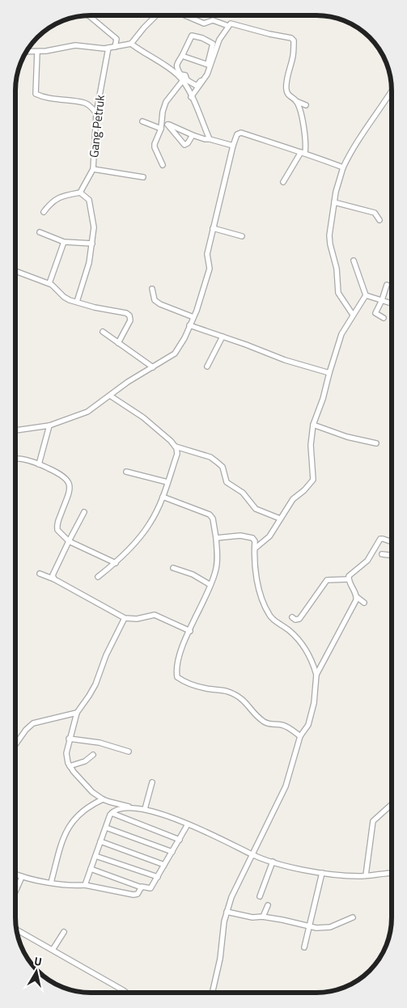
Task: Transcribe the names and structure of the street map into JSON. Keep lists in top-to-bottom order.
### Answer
{
  "streets": {
    "street": ["Gang Petruk"]
  },
  "north": "top"
}
